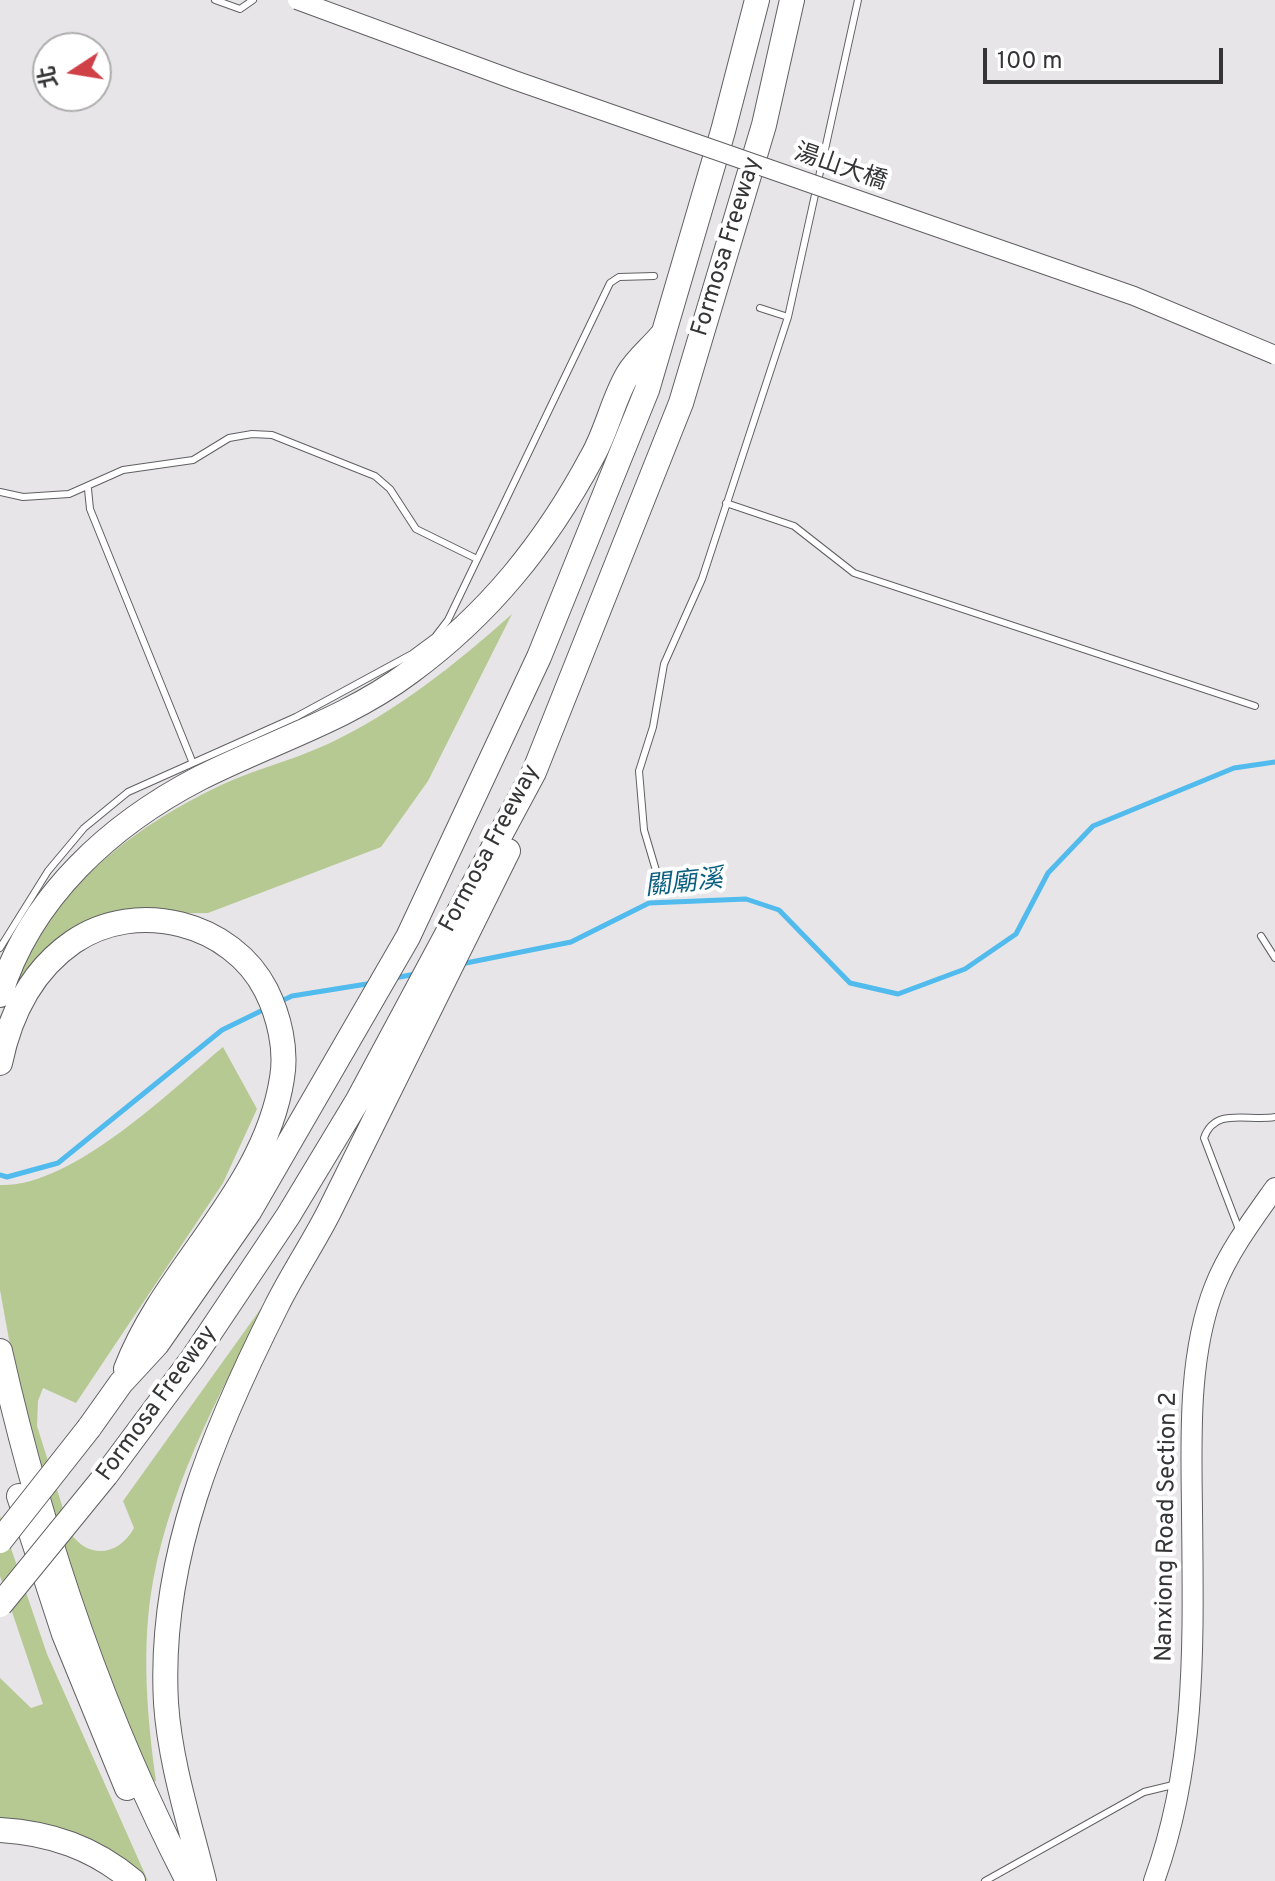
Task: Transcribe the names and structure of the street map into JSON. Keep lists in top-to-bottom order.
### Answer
{
  "streets": {
    "highway": ["Formosa Freeway"],
    "main road": ["Nanxiong Road Section 2"],
    "street": ["湯山大橋"]
  },
  "water": ["關廟溪"],
  "scale_bar": "100 m",
  "north": "left"
}
